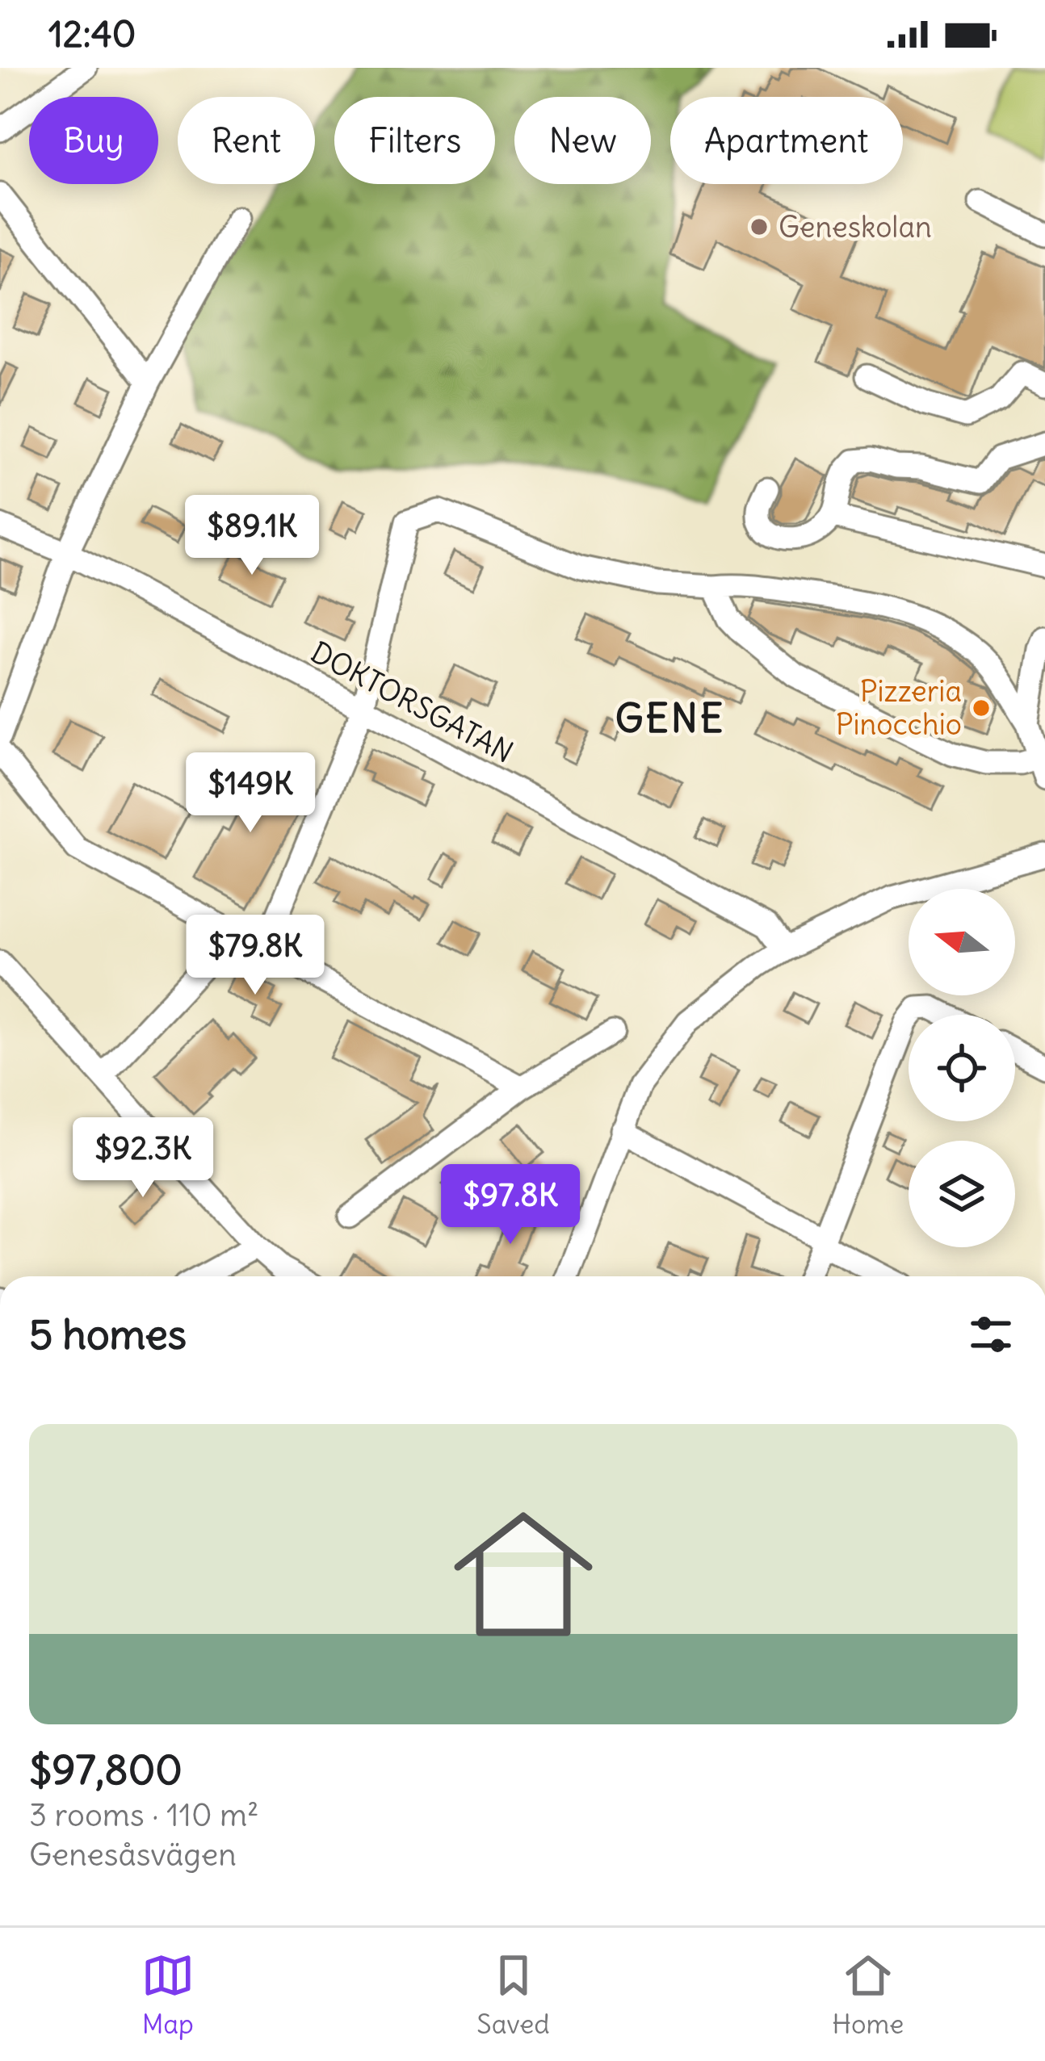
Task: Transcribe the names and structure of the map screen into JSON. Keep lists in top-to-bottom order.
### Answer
{
  "streets": {
    "street": ["DOKTORSGATAN"]
  },
  "districts": ["GENE"],
  "places": ["Geneskolan", "Pizzeria Pinocchio"],
  "north": "left",
  "page": {
    "status": "12:40",
    "chip": [
      "Buy",
      "Rent",
      "Filters",
      "New",
      "Apartment"
    ],
    "price": [
      "$89.1K",
      "$149K",
      "$79.8K",
      "$92.3K",
      "$97.8K"
    ],
    "heading": "5 homes",
    "list": [
      {
        "name": "$97,800",
        "note": "3 rooms · 110 m² · Genesåsvägen"
      }
    ],
    "tabs": ["Map", "Saved", "Home"]
  }
}
